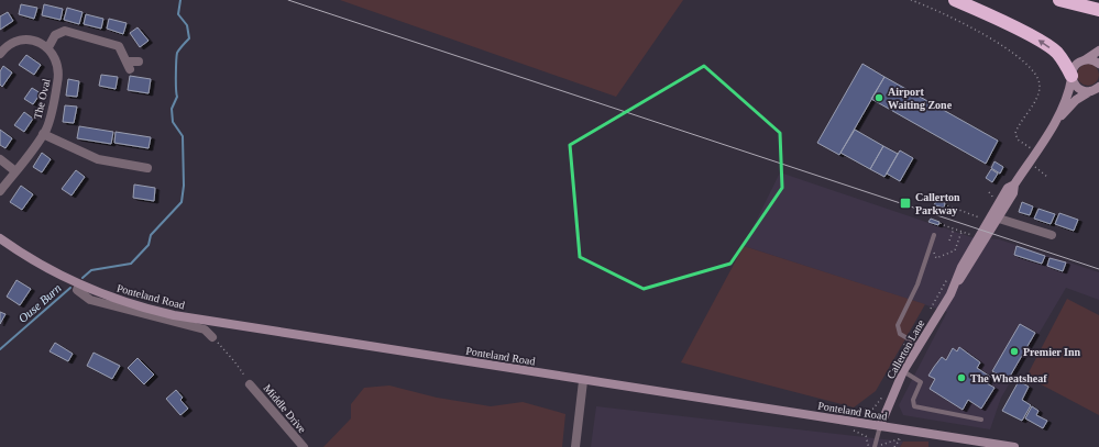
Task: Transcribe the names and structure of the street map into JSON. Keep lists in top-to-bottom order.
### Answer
{
  "streets": {
    "main road": ["Ponteland Road", "Callerton Lane"],
    "street": ["The Oval", "Middle Drive"]
  },
  "crossings": [
    ["Ponteland Road", "Callerton Lane"]
  ],
  "water": ["Ouse Burn"],
  "places": {
    "other": ["Airport Waiting Zone", "Premier Inn", "The Wheatsheaf"],
    "transit": ["Callerton Parkway"]
  }
}
